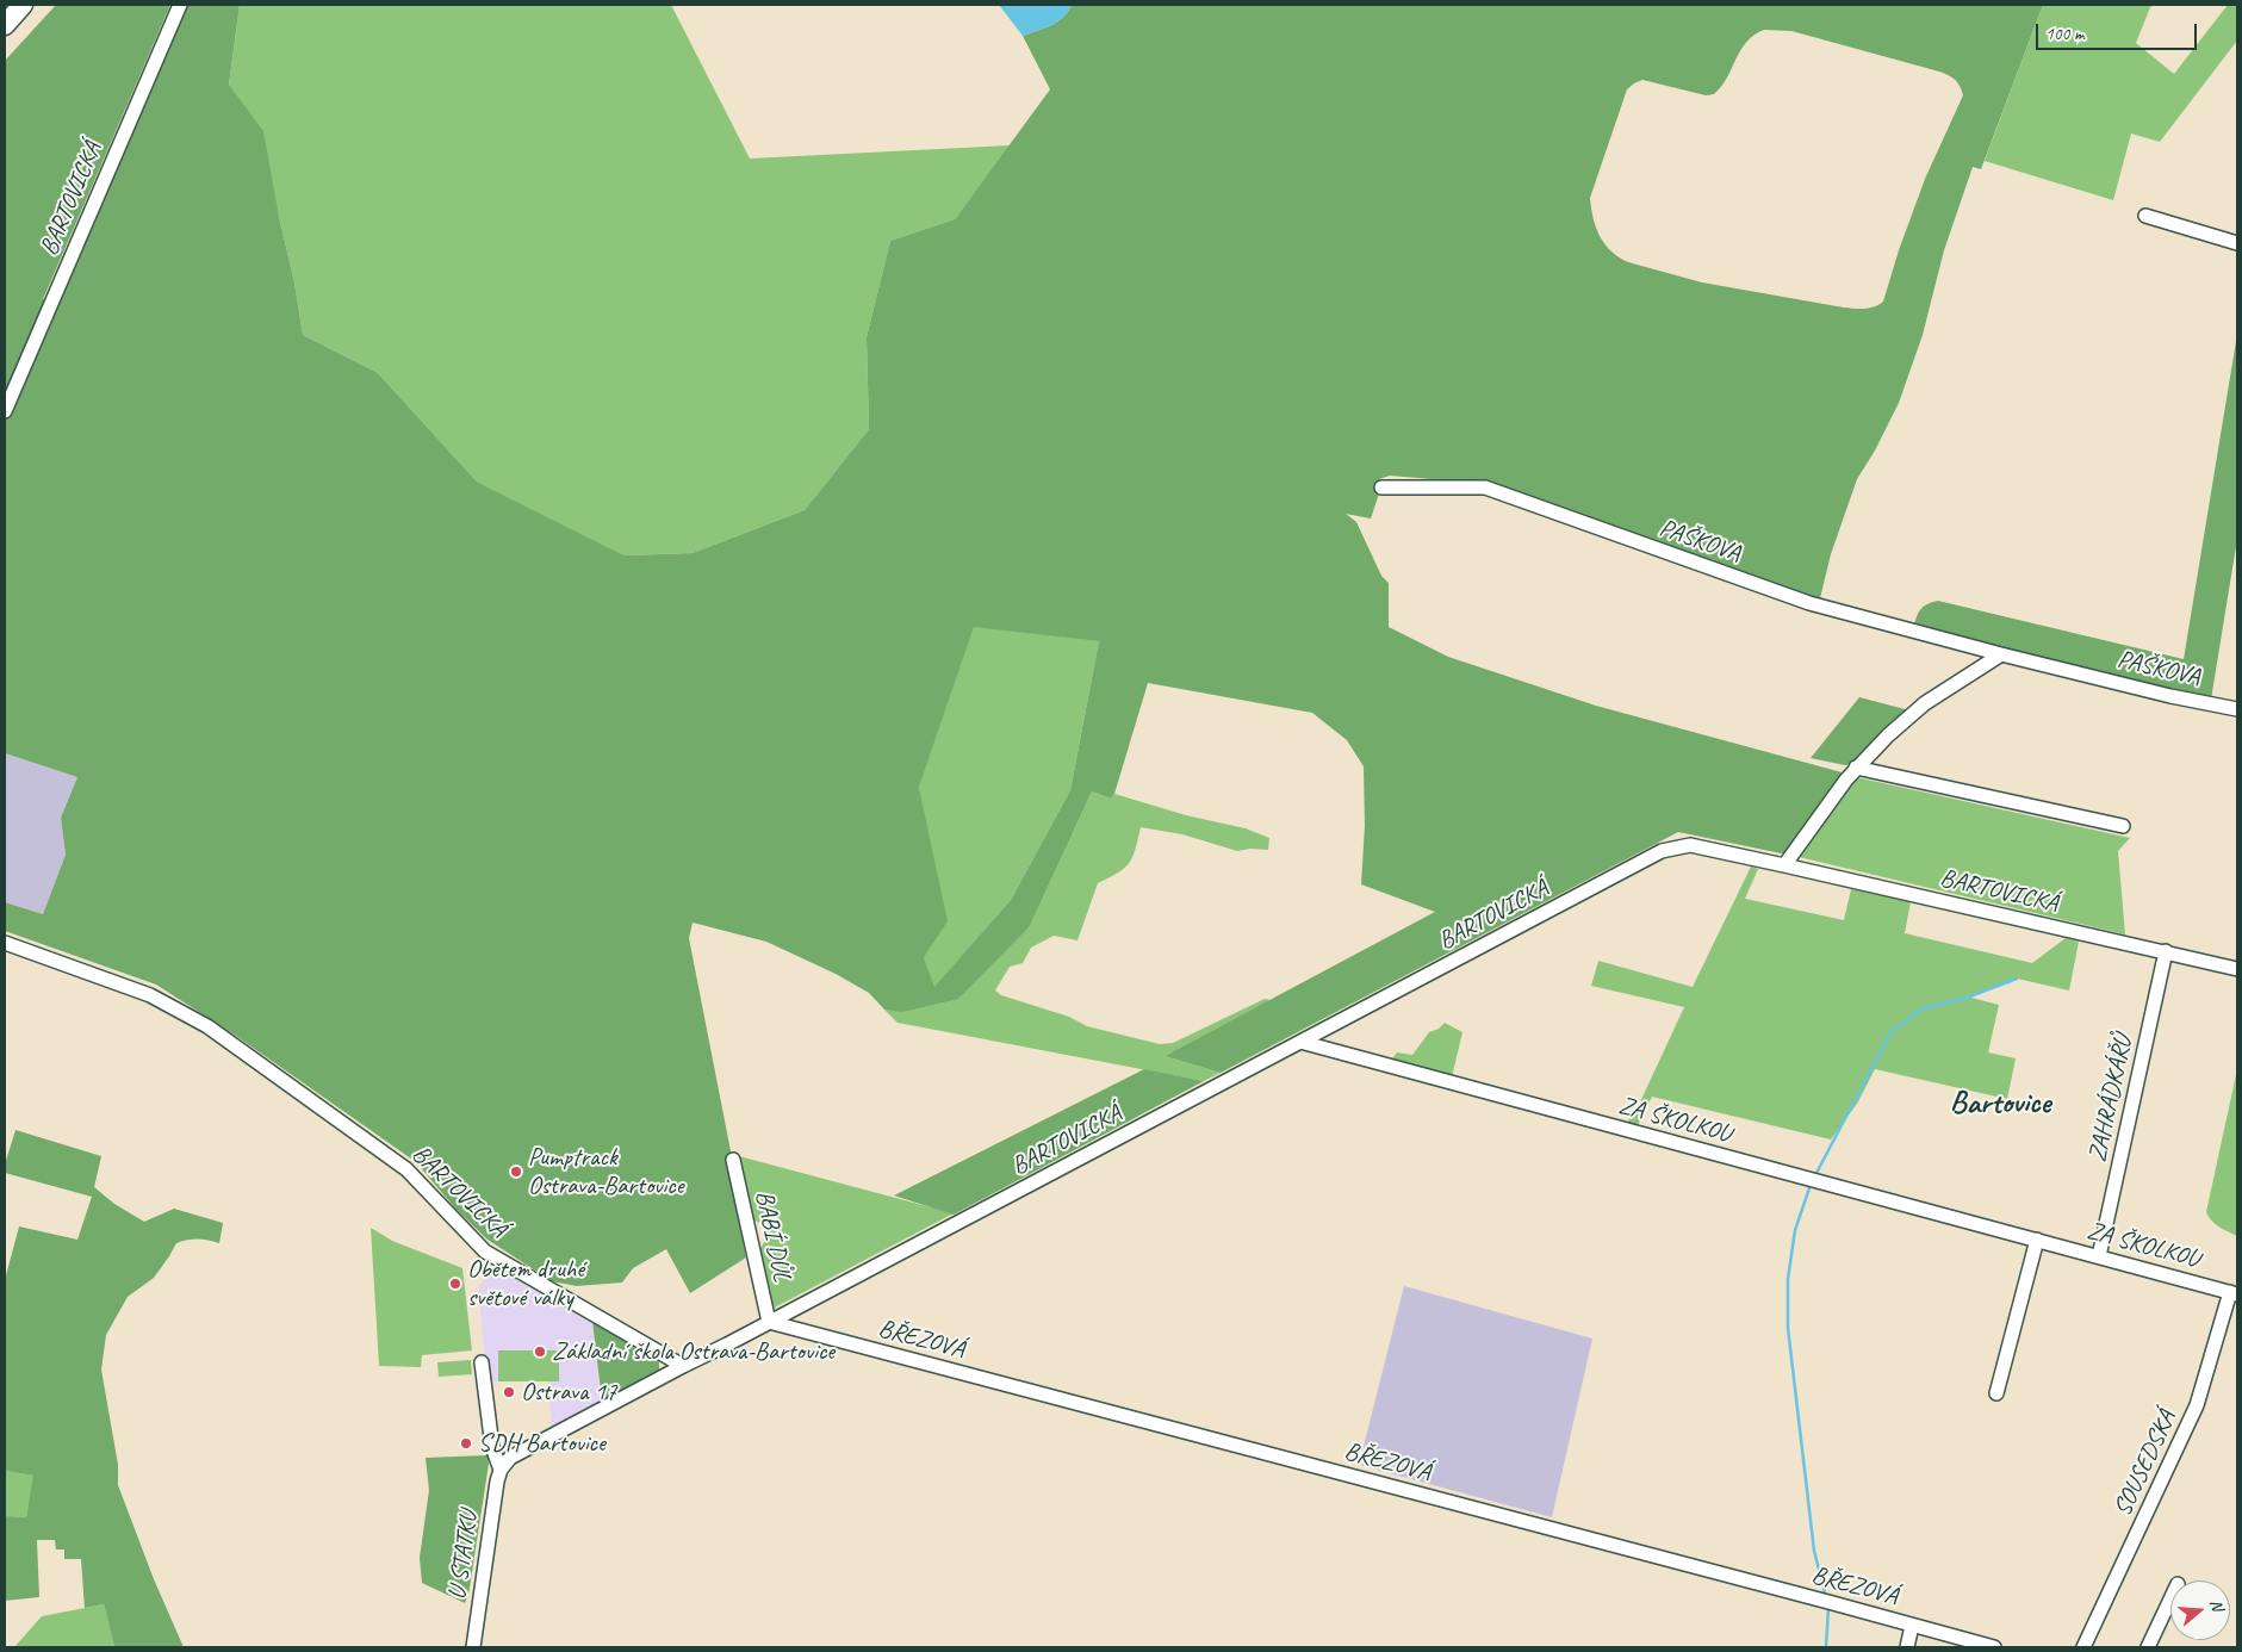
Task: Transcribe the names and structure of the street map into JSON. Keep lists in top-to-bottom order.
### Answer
{
  "streets": {
    "street": [
      "BARTOVICKÁ",
      "PAŠKOVA",
      "ZAHRÁDKÁŘŮ",
      "ZA ŠKOLKOU",
      "BABÍ DŮL",
      "BŘEZOVÁ",
      "SOUSEDSKÁ",
      "U STATKU"
    ]
  },
  "crossings": [
    ["BARTOVICKÁ", "ZAHRÁDKÁŘŮ"],
    ["BARTOVICKÁ", "ZA ŠKOLKOU"],
    ["BARTOVICKÁ", "BABÍ DŮL"],
    ["BARTOVICKÁ", "BŘEZOVÁ"],
    ["ZAHRÁDKÁŘŮ", "ZA ŠKOLKOU"],
    ["ZA ŠKOLKOU", "SOUSEDSKÁ"],
    ["BABÍ DŮL", "BŘEZOVÁ"]
  ],
  "districts": ["Bartovice"],
  "places": [
    "Pumptrack Ostrava-Bartovice",
    "Obětem druhé světové války",
    "Základní škola Ostrava-Bartovice",
    "Ostrava 17",
    "SDH Bartovice"
  ],
  "scale_bar": "100 m",
  "north": "right"
}
